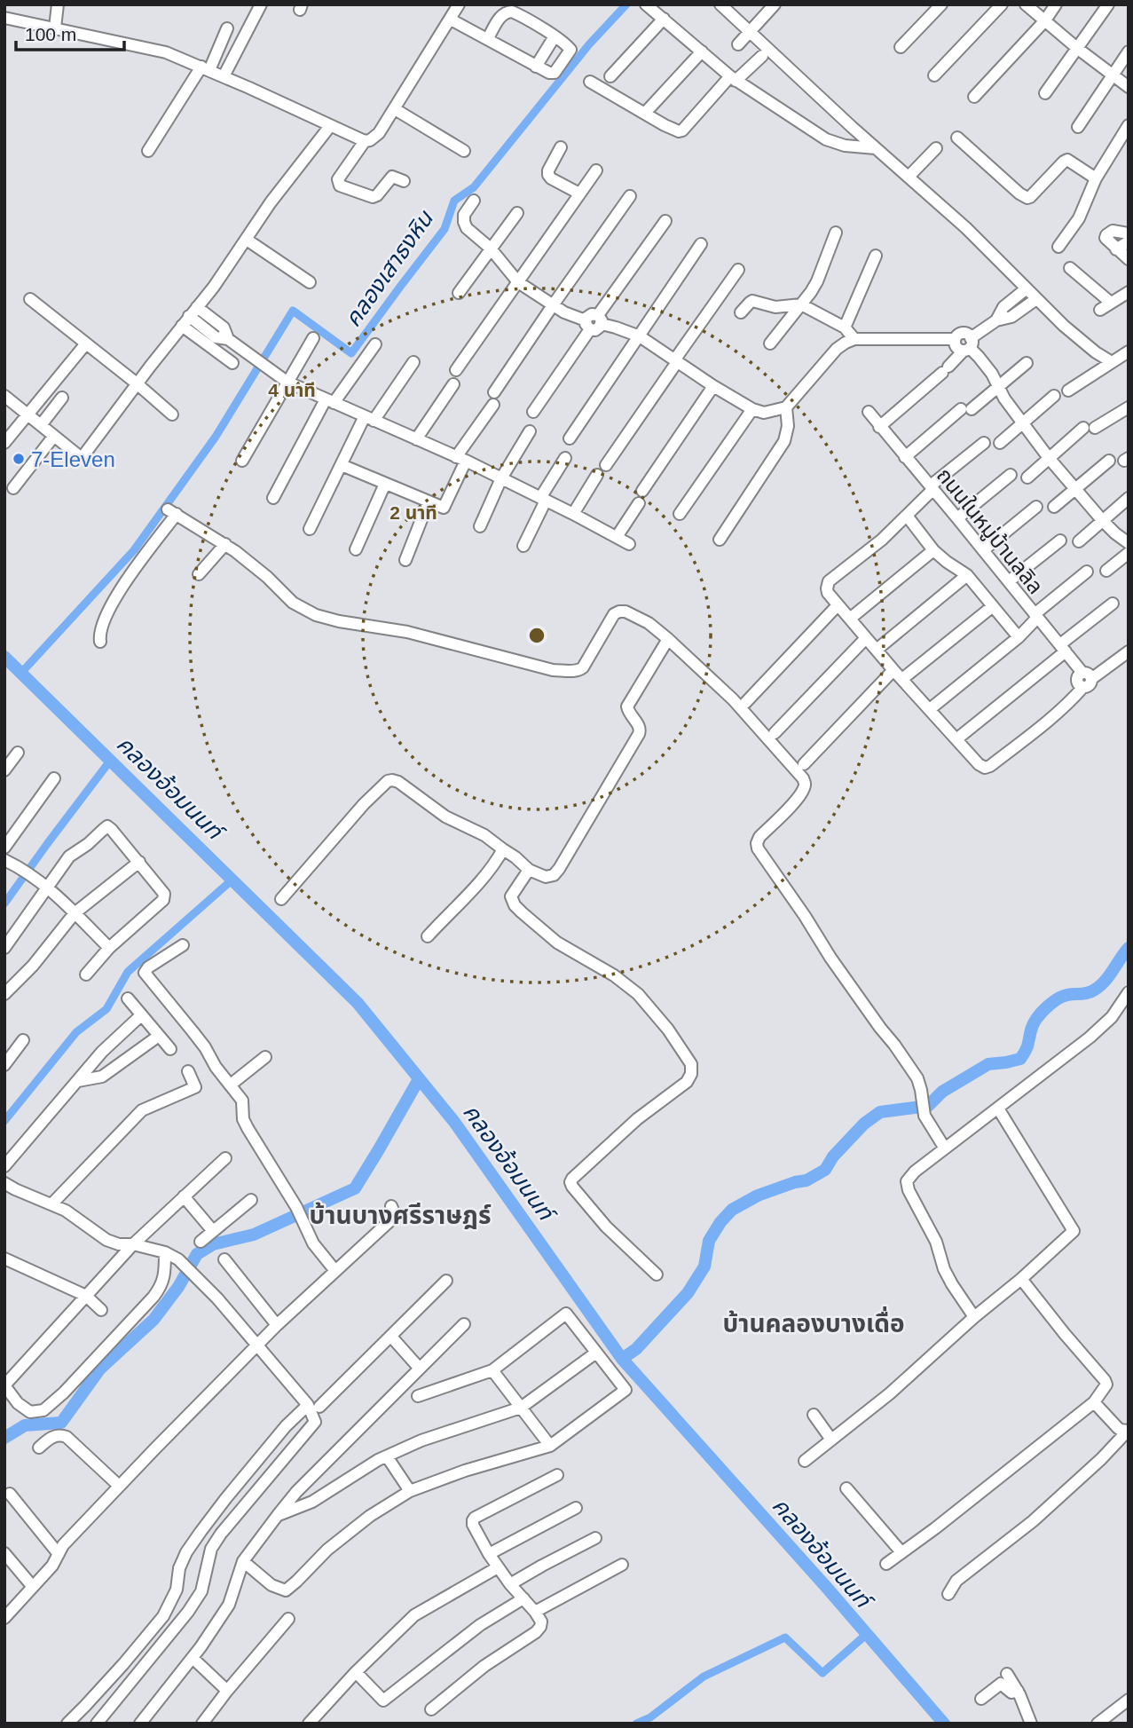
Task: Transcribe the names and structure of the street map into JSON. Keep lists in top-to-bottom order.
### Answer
{
  "streets": {
    "street": ["ถนนในหมู่บ้านลลิล"]
  },
  "districts": ["บ้านบางศรีราษฎร์", "บ้านคลองบางเดื่อ"],
  "water": ["คลองเสาธงหิน", "คลองอ้อมนนท์"],
  "places": ["7-Eleven"],
  "scale_bar": "100 m",
  "rings": ["4 นาที", "2 นาที"]
}
